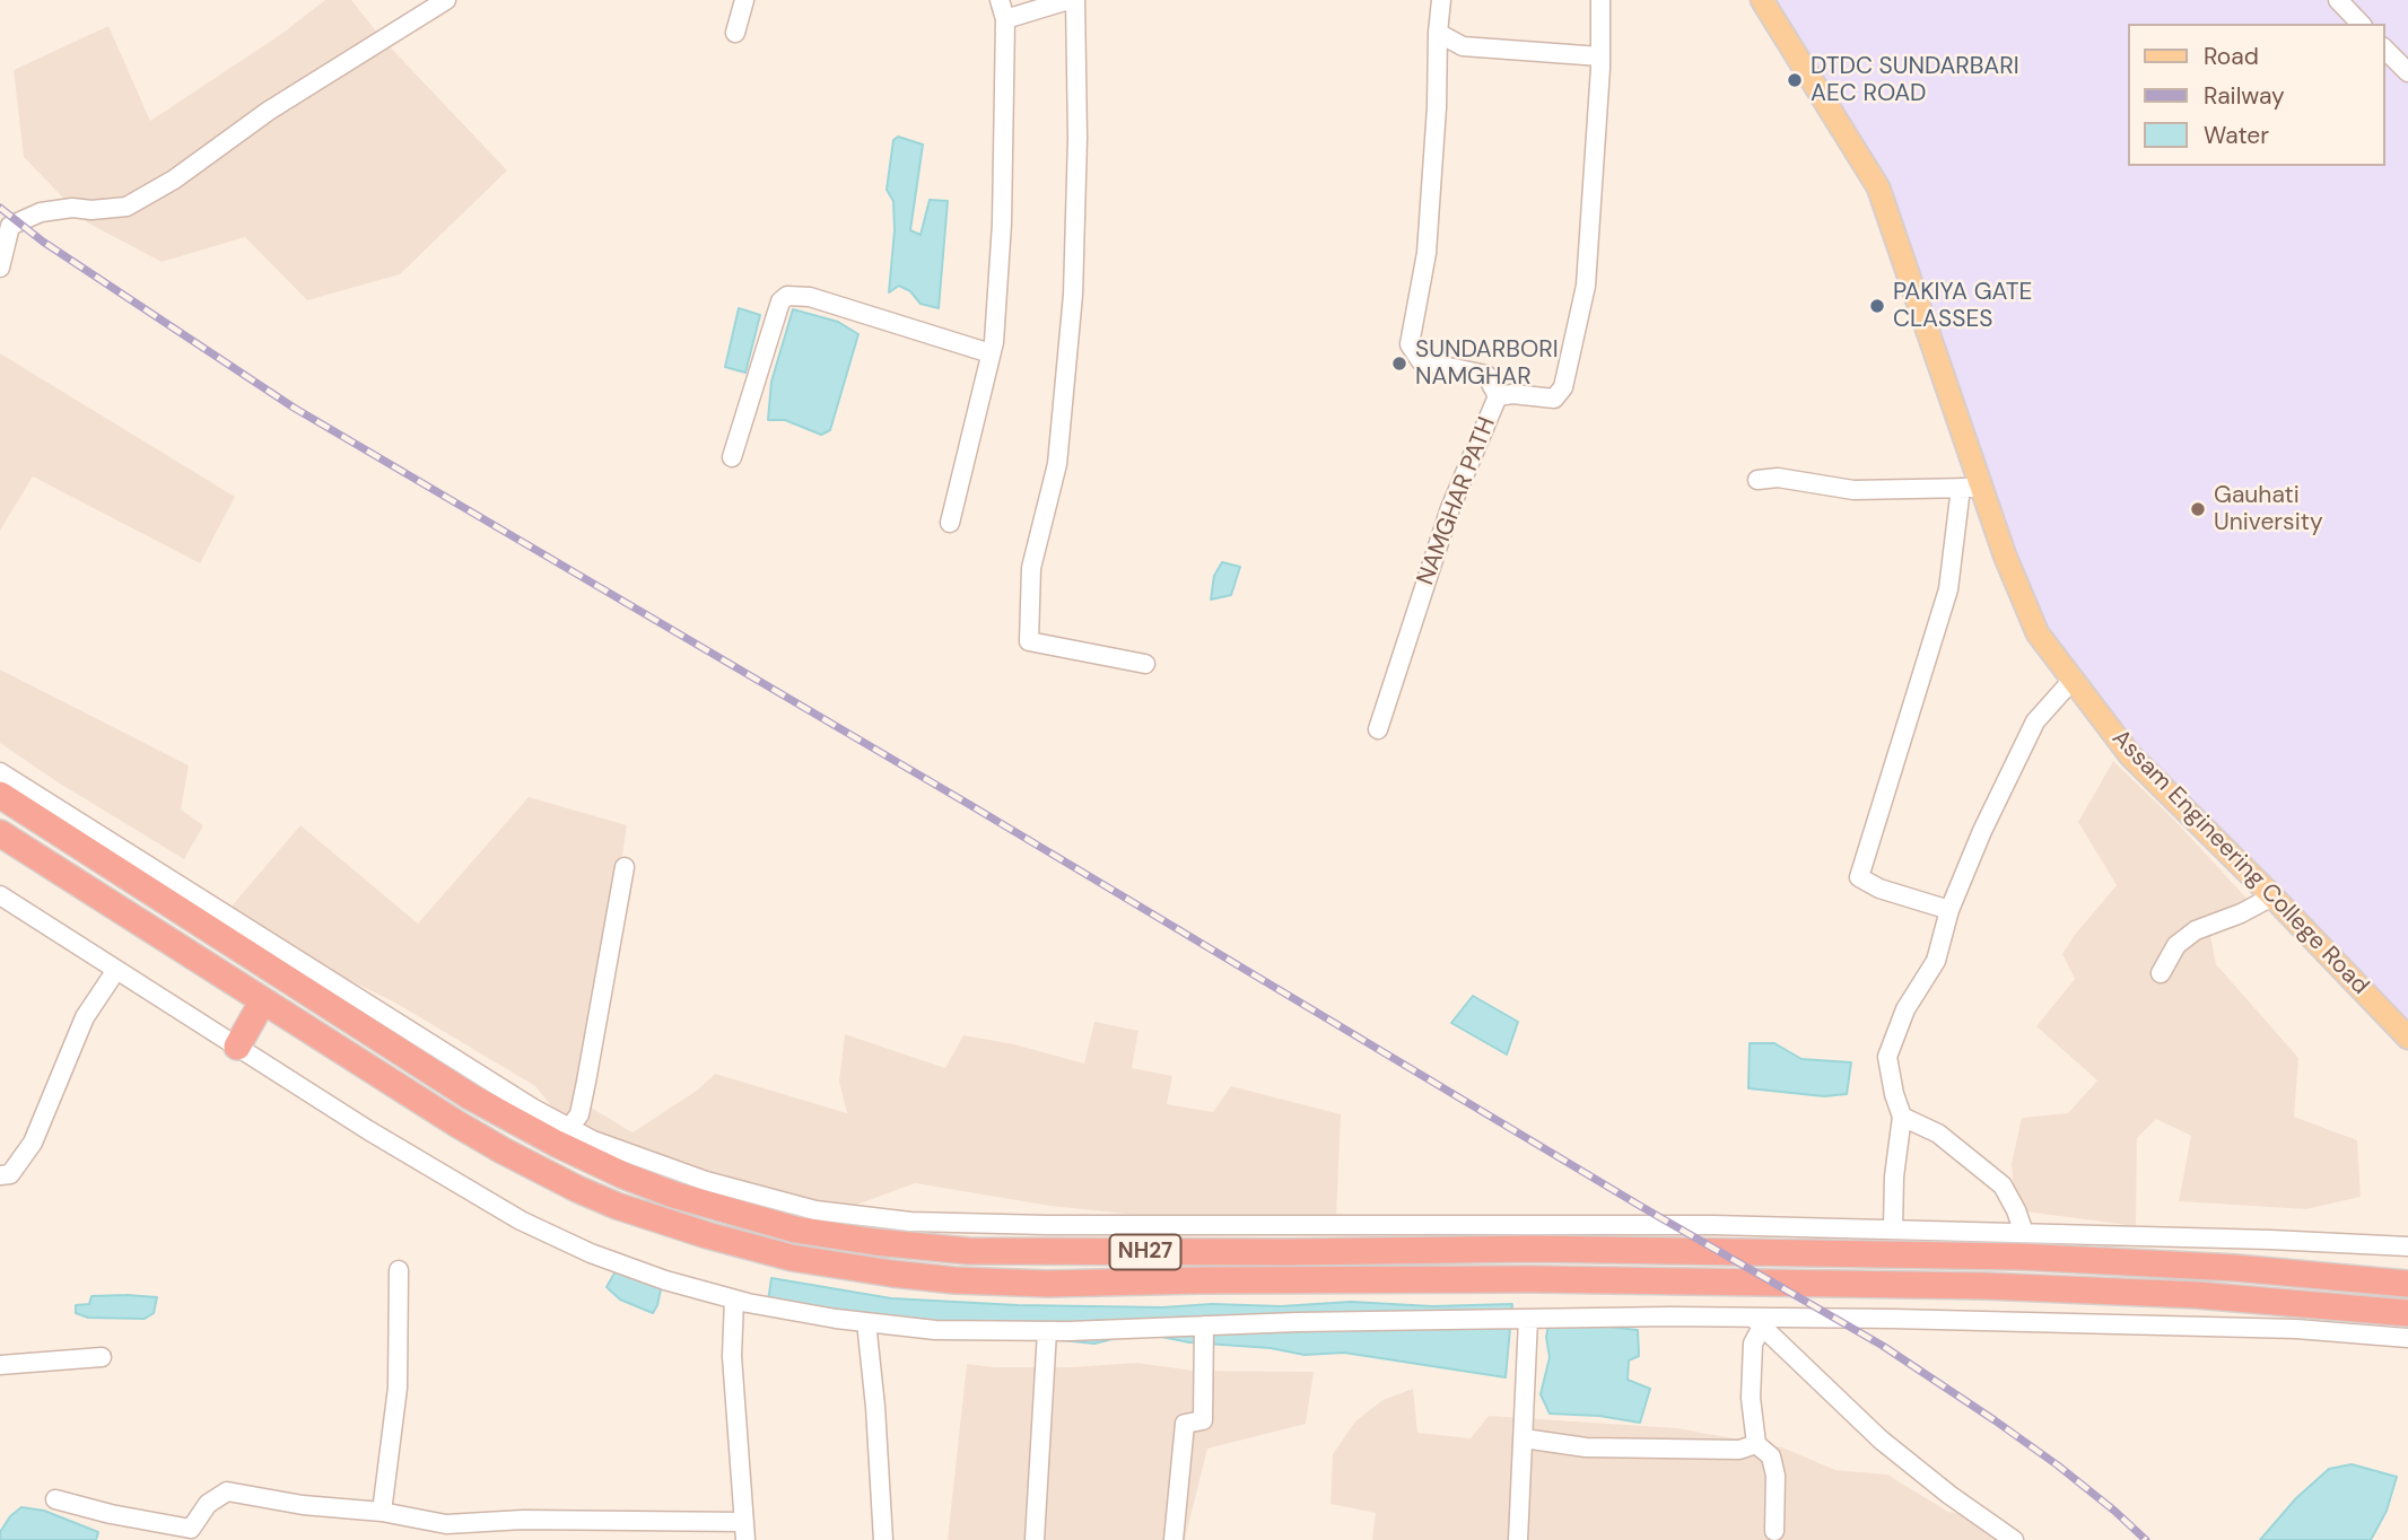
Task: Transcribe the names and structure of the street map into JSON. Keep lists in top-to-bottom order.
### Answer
{
  "streets": {
    "highway": ["NH27"],
    "main road": ["Assam Engineering College Road"],
    "street": ["NAMGHAR PATH"]
  },
  "places": [
    "DTDC SUNDARBARI AEC ROAD",
    "PAKIYA GATE CLASSES",
    "SUNDARBORI NAMGHAR",
    "Gauhati University"
  ],
  "legend": ["Road", "Railway", "Water"]
}
